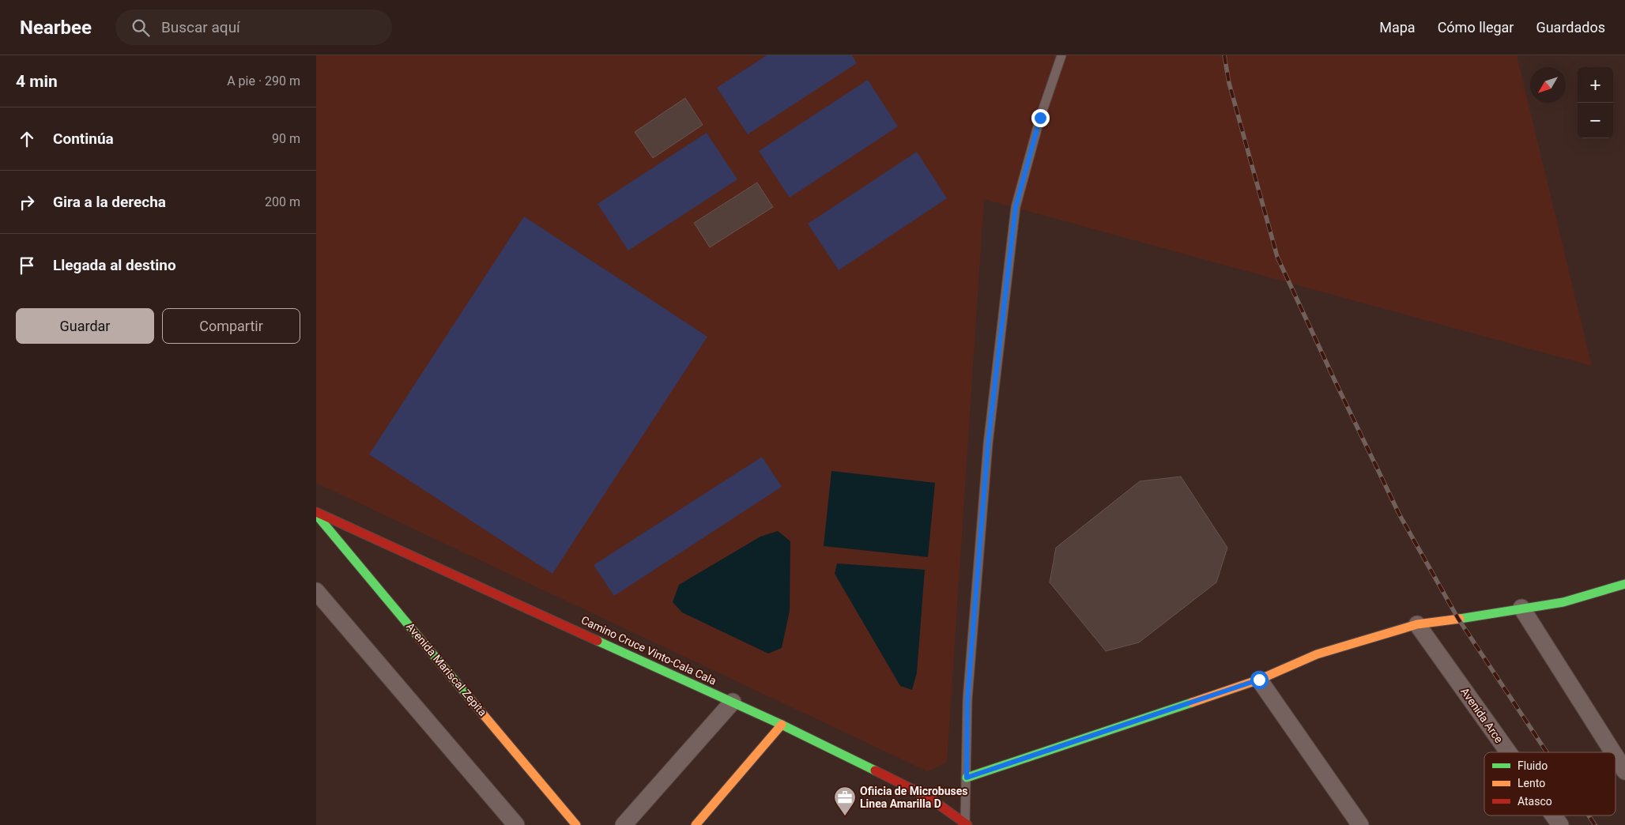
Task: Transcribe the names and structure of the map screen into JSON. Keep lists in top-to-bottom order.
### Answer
{
  "streets": {
    "street": ["Camino Cruce Vinto-Cala Cala", "Avenida Mariscal Zepita", "Avenida Arce"]
  },
  "crossings": [
    ["Camino Cruce Vinto-Cala Cala", "Avenida Mariscal Zepita"]
  ],
  "places": {
    "office": ["Ofiicia de Microbuses Linea Amarilla D"]
  },
  "legend": ["Fluido", "Lento", "Atasco"],
  "north": "bottom left",
  "page": {
    "header": "Nearbee",
    "search": "Buscar aquí",
    "nav": ["Mapa", "Cómo llegar", "Guardados"],
    "heading": ["4 min", "A pie · 290 m"],
    "map_buttons": ["+", "−"],
    "list": [
      ["Continúa", "90 m"],
      ["Gira a la derecha", "200 m"],
      "Llegada al destino"
    ],
    "buttons": ["Guardar", "Compartir"]
  }
}
